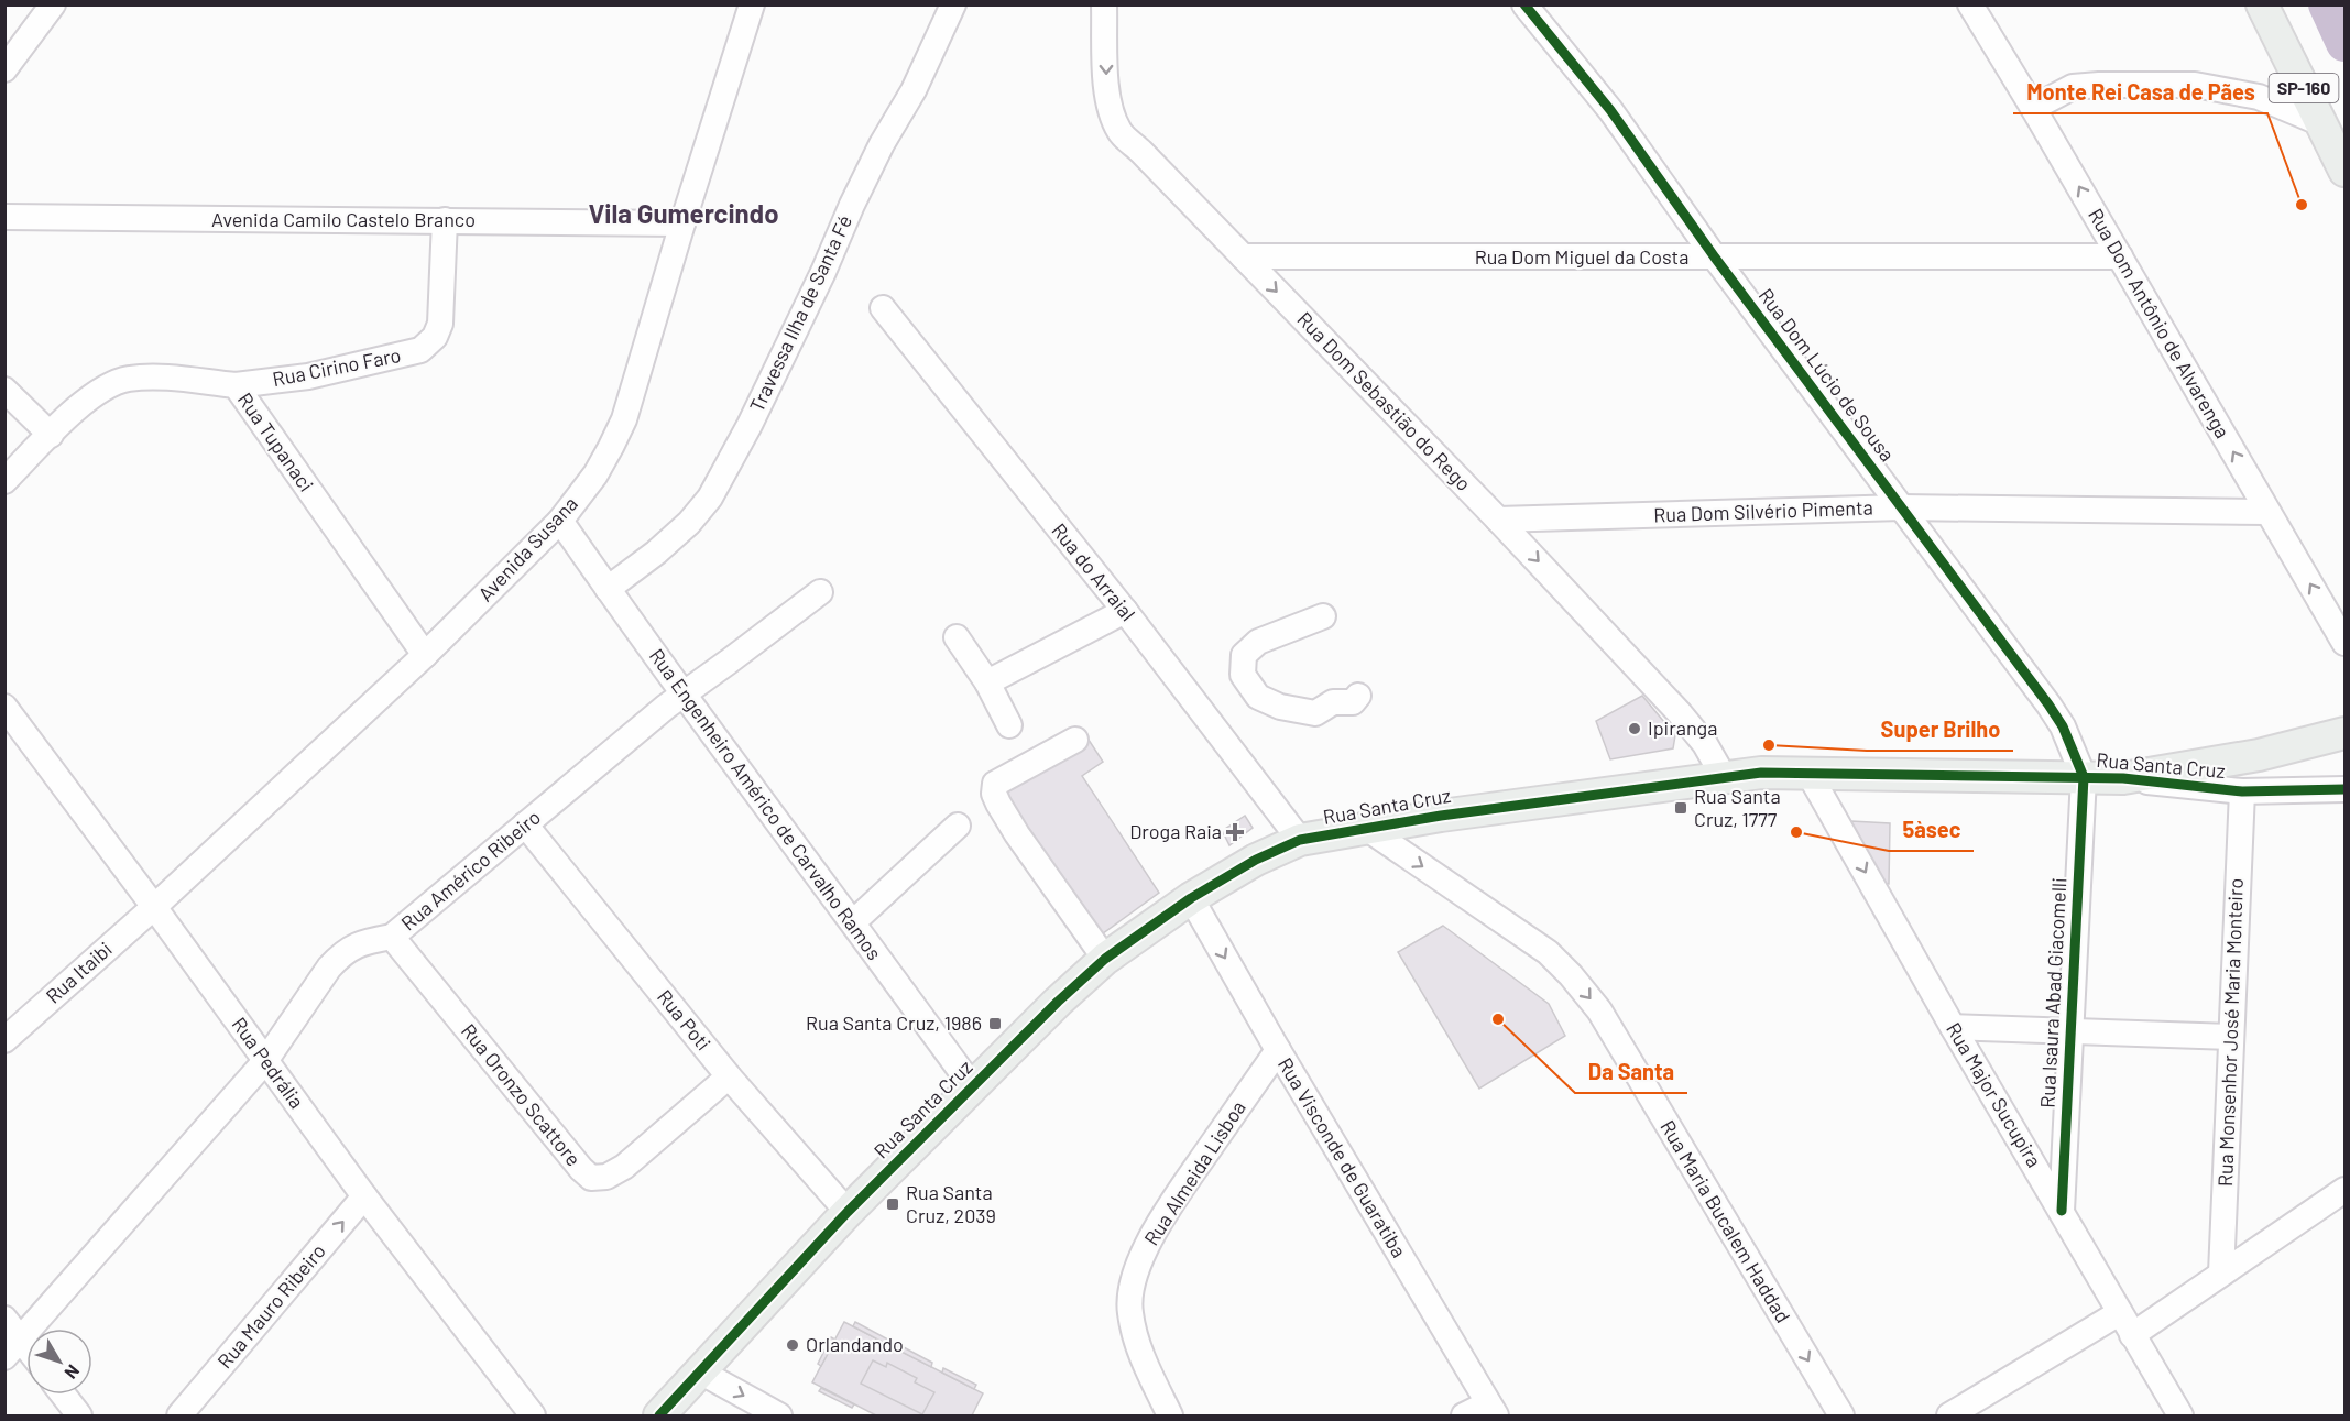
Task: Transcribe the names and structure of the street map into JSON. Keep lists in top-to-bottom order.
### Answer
{
  "streets": {
    "main road": ["SP-160", "Rua Santa Cruz"],
    "street": [
      "Avenida Camilo Castelo Branco",
      "Rua Dom Miguel da Costa",
      "Travessa Ilha de Santa Fé",
      "Rua Dom Antônio de Alvarenga",
      "Rua Cirino Faro",
      "Rua Dom Lúcio de Sousa",
      "Rua Dom Sebastião do Rego",
      "Rua Tupanaci",
      "Rua Dom Silvério Pimenta",
      "Avenida Susana",
      "Rua do Arraial",
      "Rua Engenheiro Américo de Carvalho Ramos",
      "Rua Américo Ribeiro",
      "Rua Itaibi",
      "Rua Isaura Abad Giacomelli",
      "Rua Poti",
      "Rua Monsenhor José Maria Monteiro",
      "Rua Pedrália",
      "Rua Oronzo Scattore",
      "Rua Major Sucupira",
      "Rua Visconde de Guaratiba",
      "Rua Almeida Lisboa",
      "Rua Maria Bucalem Haddad",
      "Rua Mauro Ribeiro"
    ]
  },
  "crossings": [
    ["Avenida Camilo Castelo Branco", "Rua Cirino Faro"],
    ["Avenida Camilo Castelo Branco", "Avenida Susana"],
    ["Rua Dom Miguel da Costa", "Rua Dom Antônio de Alvarenga"],
    ["Rua Dom Miguel da Costa", "Rua Dom Lúcio de Sousa"],
    ["Rua Dom Miguel da Costa", "Rua Dom Sebastião do Rego"],
    ["Travessa Ilha de Santa Fé", "Rua Engenheiro Américo de Carvalho Ramos"],
    ["Rua Dom Antônio de Alvarenga", "Rua Dom Silvério Pimenta"],
    ["Rua Cirino Faro", "Rua Tupanaci"],
    ["Rua Dom Lúcio de Sousa", "Rua Dom Silvério Pimenta"],
    ["Rua Dom Lúcio de Sousa", "Rua Santa Cruz"],
    ["Rua Dom Lúcio de Sousa", "Rua Isaura Abad Giacomelli"],
    ["Rua Dom Sebastião do Rego", "Rua Dom Silvério Pimenta"],
    ["Rua Dom Sebastião do Rego", "Rua Santa Cruz"],
    ["Rua Tupanaci", "Avenida Susana"],
    ["Avenida Susana", "Rua Engenheiro Américo de Carvalho Ramos"],
    ["Avenida Susana", "Rua Itaibi"],
    ["Avenida Susana", "Rua Pedrália"],
    ["Rua do Arraial", "Rua Santa Cruz"],
    ["Rua Santa Cruz", "Rua Engenheiro Américo de Carvalho Ramos"],
    ["Rua Santa Cruz", "Rua Isaura Abad Giacomelli"],
    ["Rua Santa Cruz", "Rua Poti"],
    ["Rua Santa Cruz", "Rua Monsenhor José Maria Monteiro"],
    ["Rua Santa Cruz", "Rua Major Sucupira"],
    ["Rua Santa Cruz", "Rua Visconde de Guaratiba"],
    ["Rua Santa Cruz", "Rua Maria Bucalem Haddad"],
    ["Rua Engenheiro Américo de Carvalho Ramos", "Rua Américo Ribeiro"],
    ["Rua Américo Ribeiro", "Rua Poti"],
    ["Rua Américo Ribeiro", "Rua Pedrália"],
    ["Rua Américo Ribeiro", "Rua Oronzo Scattore"],
    ["Rua Itaibi", "Rua Pedrália"],
    ["Rua Isaura Abad Giacomelli", "Rua Major Sucupira"],
    ["Rua Poti", "Rua Oronzo Scattore"],
    ["Rua Pedrália", "Rua Mauro Ribeiro"],
    ["Rua Visconde de Guaratiba", "Rua Almeida Lisboa"]
  ],
  "one_way": [
    "Rua Dom Antônio de Alvarenga",
    "Rua Dom Sebastião do Rego",
    "Rua Major Sucupira",
    "Rua Maria Bucalem Haddad",
    "Rua Mauro Ribeiro"
  ],
  "districts": ["Vila Gumercindo"],
  "places": {
    "other": [
      "Monte Rei Casa de Pães",
      "Ipiranga",
      "Super Brilho",
      "5àsec",
      "Da Santa",
      "Orlandando"
    ],
    "transit": ["Rua Santa Cruz, 1777", "Rua Santa Cruz, 1986", "Rua Santa Cruz, 2039"],
    "health": ["Droga Raia"]
  },
  "north": "bottom right"
}
